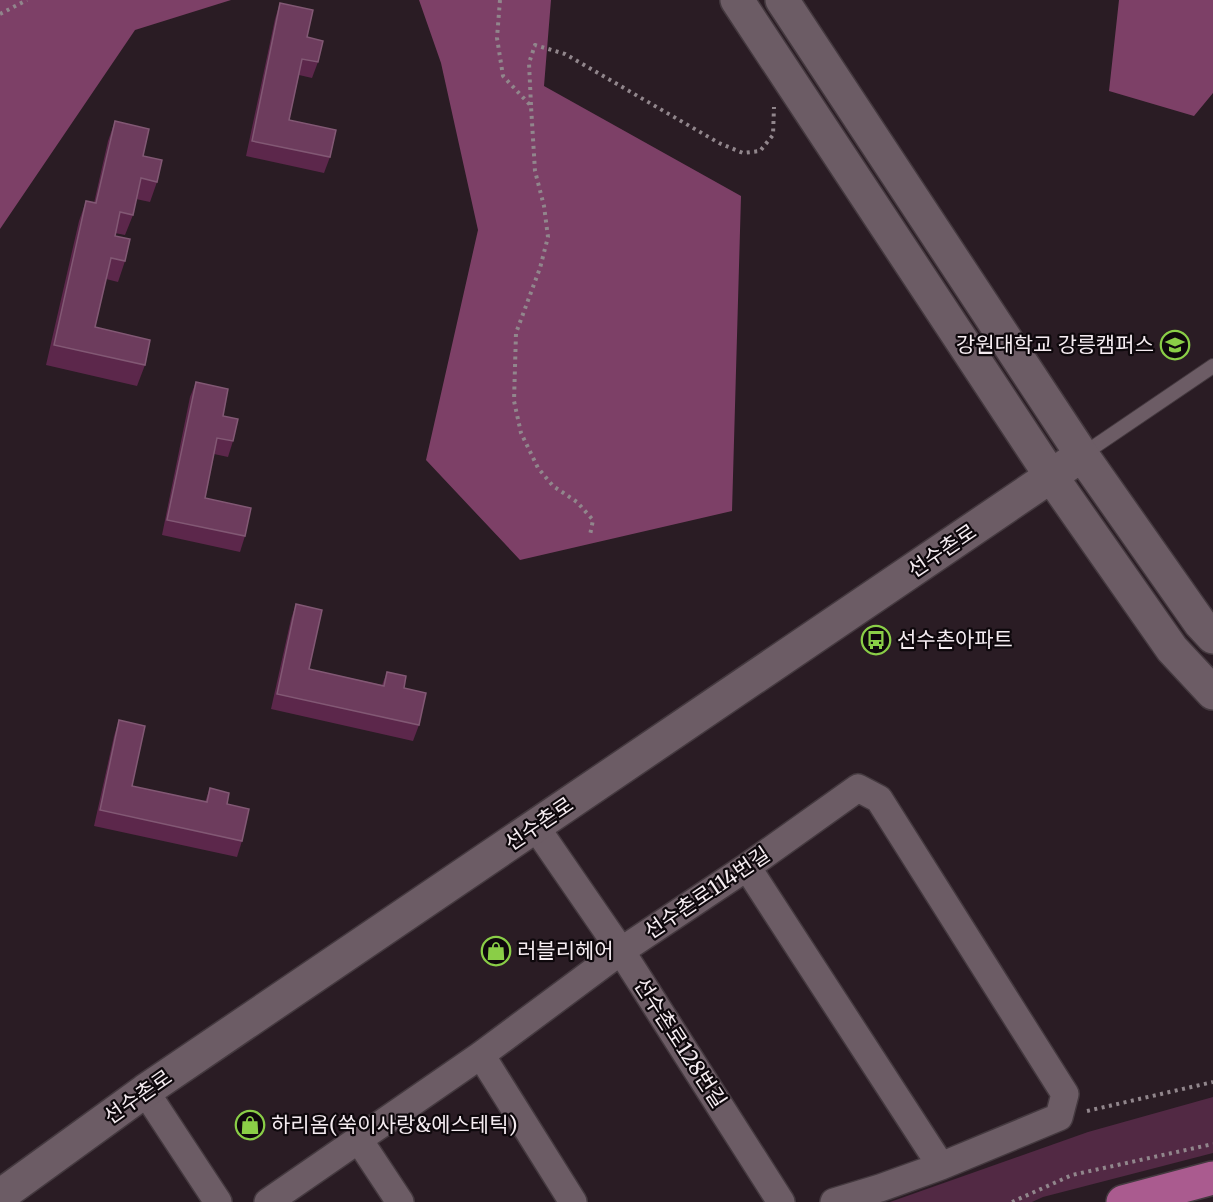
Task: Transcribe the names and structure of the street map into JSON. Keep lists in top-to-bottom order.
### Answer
{
  "streets": {
    "street": ["선수촌로", "선수촌로114번길", "선수촌로128번길"]
  },
  "crossings": [
    ["선수촌로", "선수촌로128번길"],
    ["선수촌로114번길", "선수촌로128번길"]
  ],
  "places": {
    "school or university": ["강원대학교 강릉캠퍼스"],
    "bus stop": ["선수촌아파트"],
    "shop": ["러블리헤어", "하리옴(쑥이사랑&에스테틱)"]
  }
}
